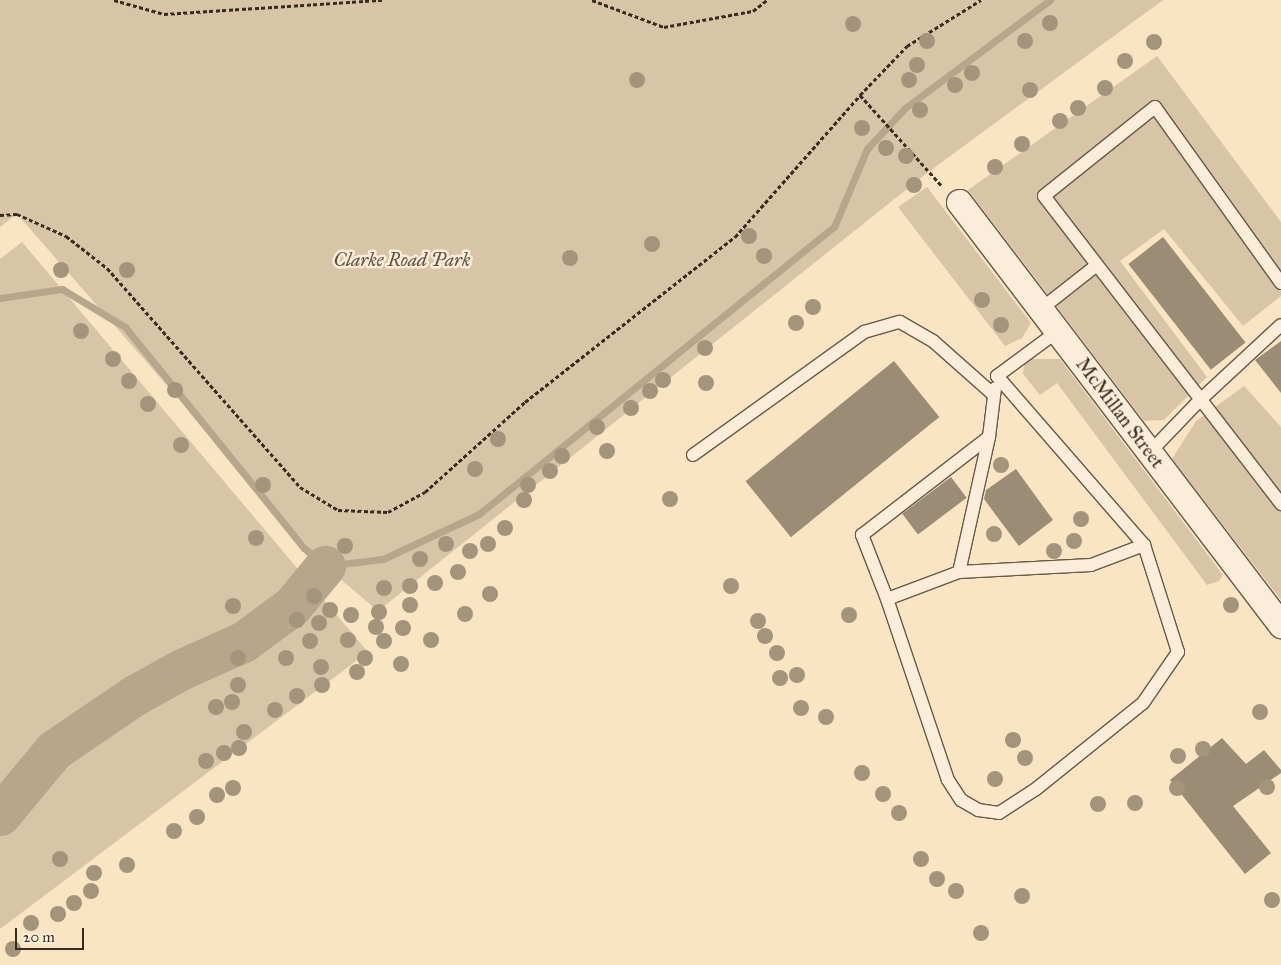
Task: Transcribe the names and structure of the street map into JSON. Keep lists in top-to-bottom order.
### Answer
{
  "streets": {
    "street": ["McMillan Street"]
  },
  "parks": ["Clarke Road Park"],
  "scale_bar": "20 m"
}
